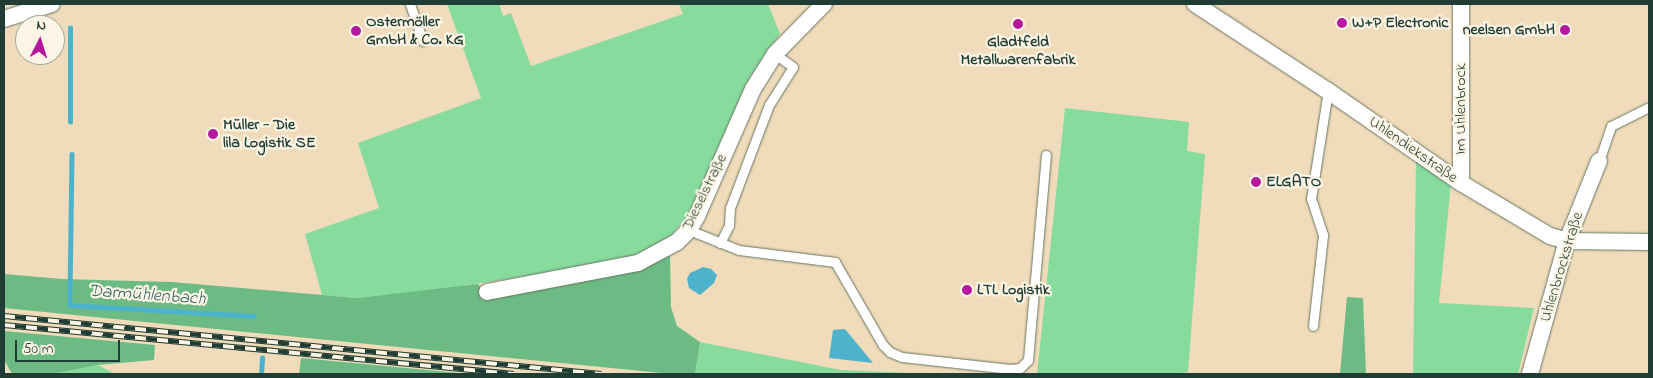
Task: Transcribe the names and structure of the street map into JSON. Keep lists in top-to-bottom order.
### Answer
{
  "streets": {
    "street": [
      "Im Uhlenbrock",
      "Uhlendiekstraße",
      "Dieselstraße",
      "Uhlenbrockstraße"
    ]
  },
  "crossings": [
    ["Im Uhlenbrock", "Uhlendiekstraße"],
    ["Uhlendiekstraße", "Uhlenbrockstraße"]
  ],
  "water": ["Darmühlenbach"],
  "places": [
    "W+P Electronic",
    "Gladtfeld Metallwarenfabrik",
    "neelsen GmbH",
    "Ostermöller GmbH & Co. KG",
    "Müller - Die lila Logistik SE",
    "ELGATO",
    "LTL Logistik"
  ],
  "scale_bar": "50 m",
  "north": "top"
}
